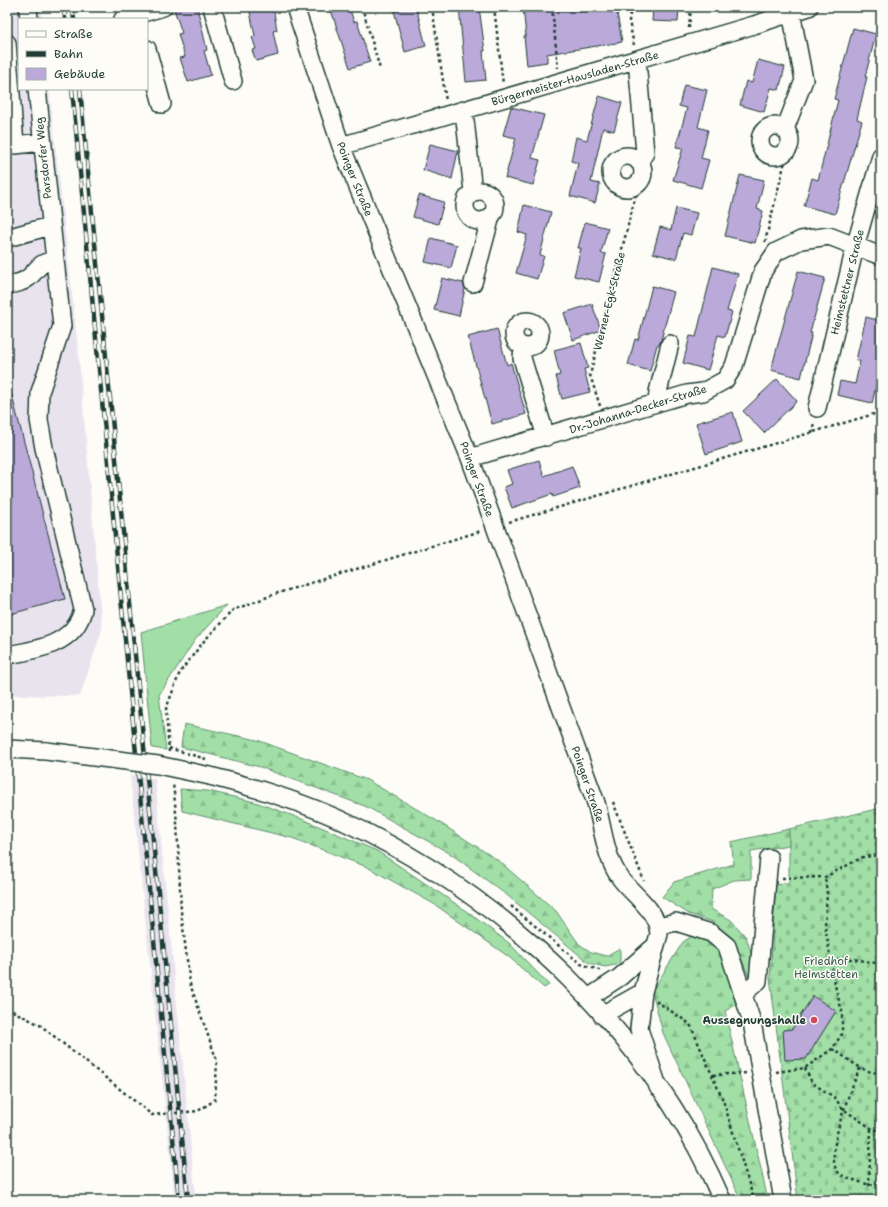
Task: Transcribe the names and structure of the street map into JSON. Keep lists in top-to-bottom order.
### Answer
{
  "streets": {
    "street": [
      "Bürgermeister-Hausladen-Straße",
      "Parsdorfer Weg",
      "Poinger Straße",
      "Heimstettner Straße",
      "Dr.-Johanna-Decker-Straße"
    ],
    "path": ["Werner-Egk-Straße"]
  },
  "crossings": [
    ["Bürgermeister-Hausladen-Straße", "Poinger Straße"],
    ["Poinger Straße", "Dr.-Johanna-Decker-Straße"],
    ["Heimstettner Straße", "Dr.-Johanna-Decker-Straße"],
    ["Werner-Egk-Straße", "Dr.-Johanna-Decker-Straße"]
  ],
  "parks": ["Friedhof Heimstetten"],
  "places": ["Aussegnungshalle"],
  "legend": ["Straße", "Bahn", "Gebäude"]
}
